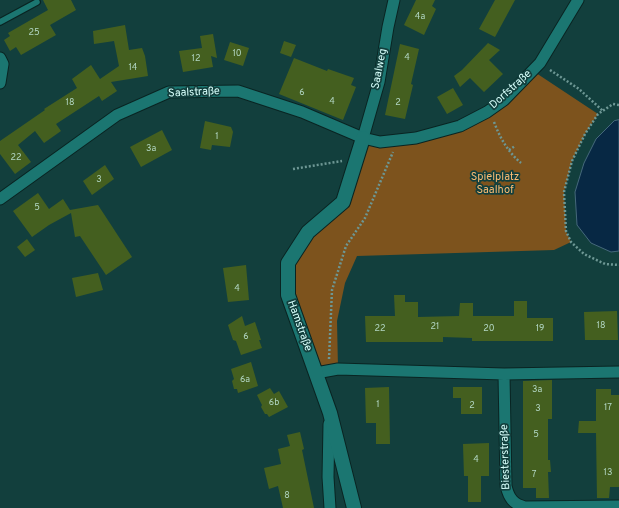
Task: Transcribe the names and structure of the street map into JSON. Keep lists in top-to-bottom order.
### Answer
{
  "streets": {
    "street": [
      "Saalweg",
      "Dorfstraße",
      "Saalstraße",
      "Hamstraße",
      "Biesterstraße"
    ]
  },
  "crossings": [
    ["Saalweg", "Dorfstraße"],
    ["Saalweg", "Saalstraße"],
    ["Saalweg", "Hamstraße"],
    ["Dorfstraße", "Saalstraße"],
    ["Dorfstraße", "Hamstraße"],
    ["Saalstraße", "Hamstraße"]
  ],
  "parks": ["Spielplatz Saalhof"],
  "house_numbers": [
    "4a",
    "25",
    "10",
    "4",
    "12",
    "14",
    "6",
    "4",
    "18",
    "2",
    "1",
    "3a",
    "22",
    "3",
    "5",
    "4",
    "18",
    "21",
    "22",
    "20",
    "19",
    "6",
    "6a",
    "3a",
    "6b",
    "1",
    "2",
    "17",
    "3",
    "5",
    "4",
    "13",
    "7",
    "8"
  ]
}
